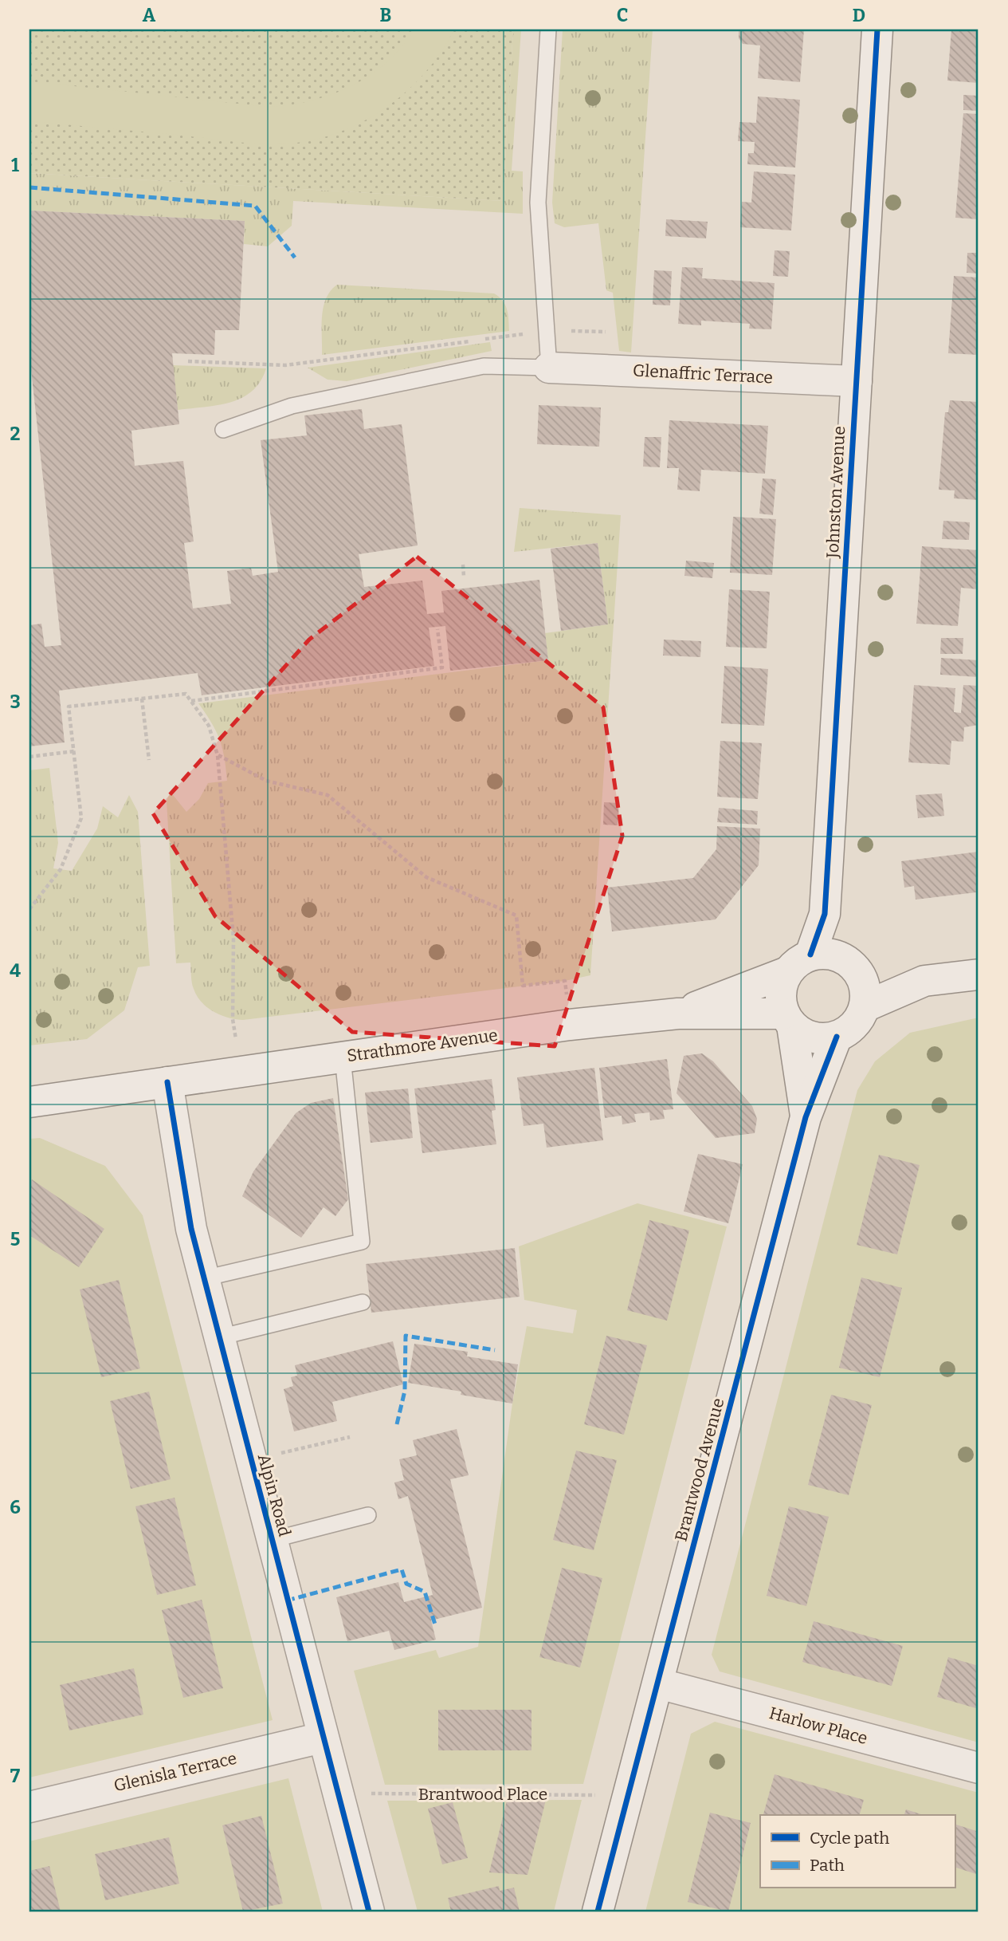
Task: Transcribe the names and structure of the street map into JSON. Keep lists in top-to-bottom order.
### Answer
{
  "streets": {
    "street": [
      "Glenaffric Terrace",
      "Johnston Avenue",
      "Strathmore Avenue",
      "Brantwood Avenue",
      "Alpin Road",
      "Harlow Place",
      "Glenisla Terrace"
    ],
    "path": ["Brantwood Place"]
  },
  "crossings": [
    ["Glenaffric Terrace", "Johnston Avenue"],
    ["Johnston Avenue", "Strathmore Avenue"],
    ["Johnston Avenue", "Brantwood Avenue"],
    ["Strathmore Avenue", "Brantwood Avenue"],
    ["Strathmore Avenue", "Alpin Road"],
    ["Brantwood Avenue", "Harlow Place"],
    ["Brantwood Avenue", "Brantwood Place"],
    ["Alpin Road", "Glenisla Terrace"],
    ["Alpin Road", "Brantwood Place"]
  ],
  "legend": ["Cycle path", "Path"],
  "grid": {
    "columns": [
      "A",
      "B",
      "C",
      "D"
    ],
    "rows": [
      "1",
      "2",
      "3",
      "4",
      "5",
      "6",
      "7"
    ]
  }
}
